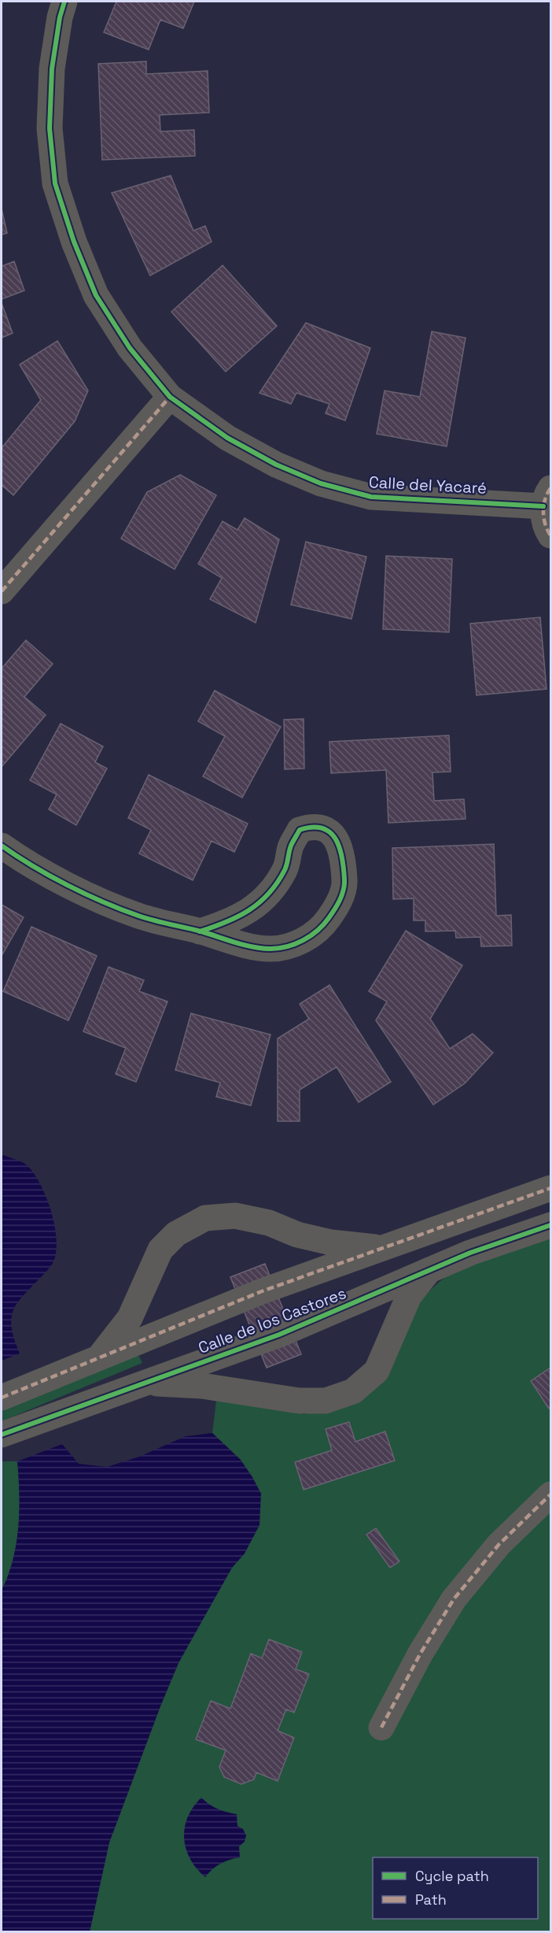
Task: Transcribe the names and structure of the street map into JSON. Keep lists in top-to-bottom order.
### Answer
{
  "streets": {
    "street": ["Calle del Yacaré", "Calle de los Castores"]
  },
  "legend": ["Cycle path", "Path"]
}
